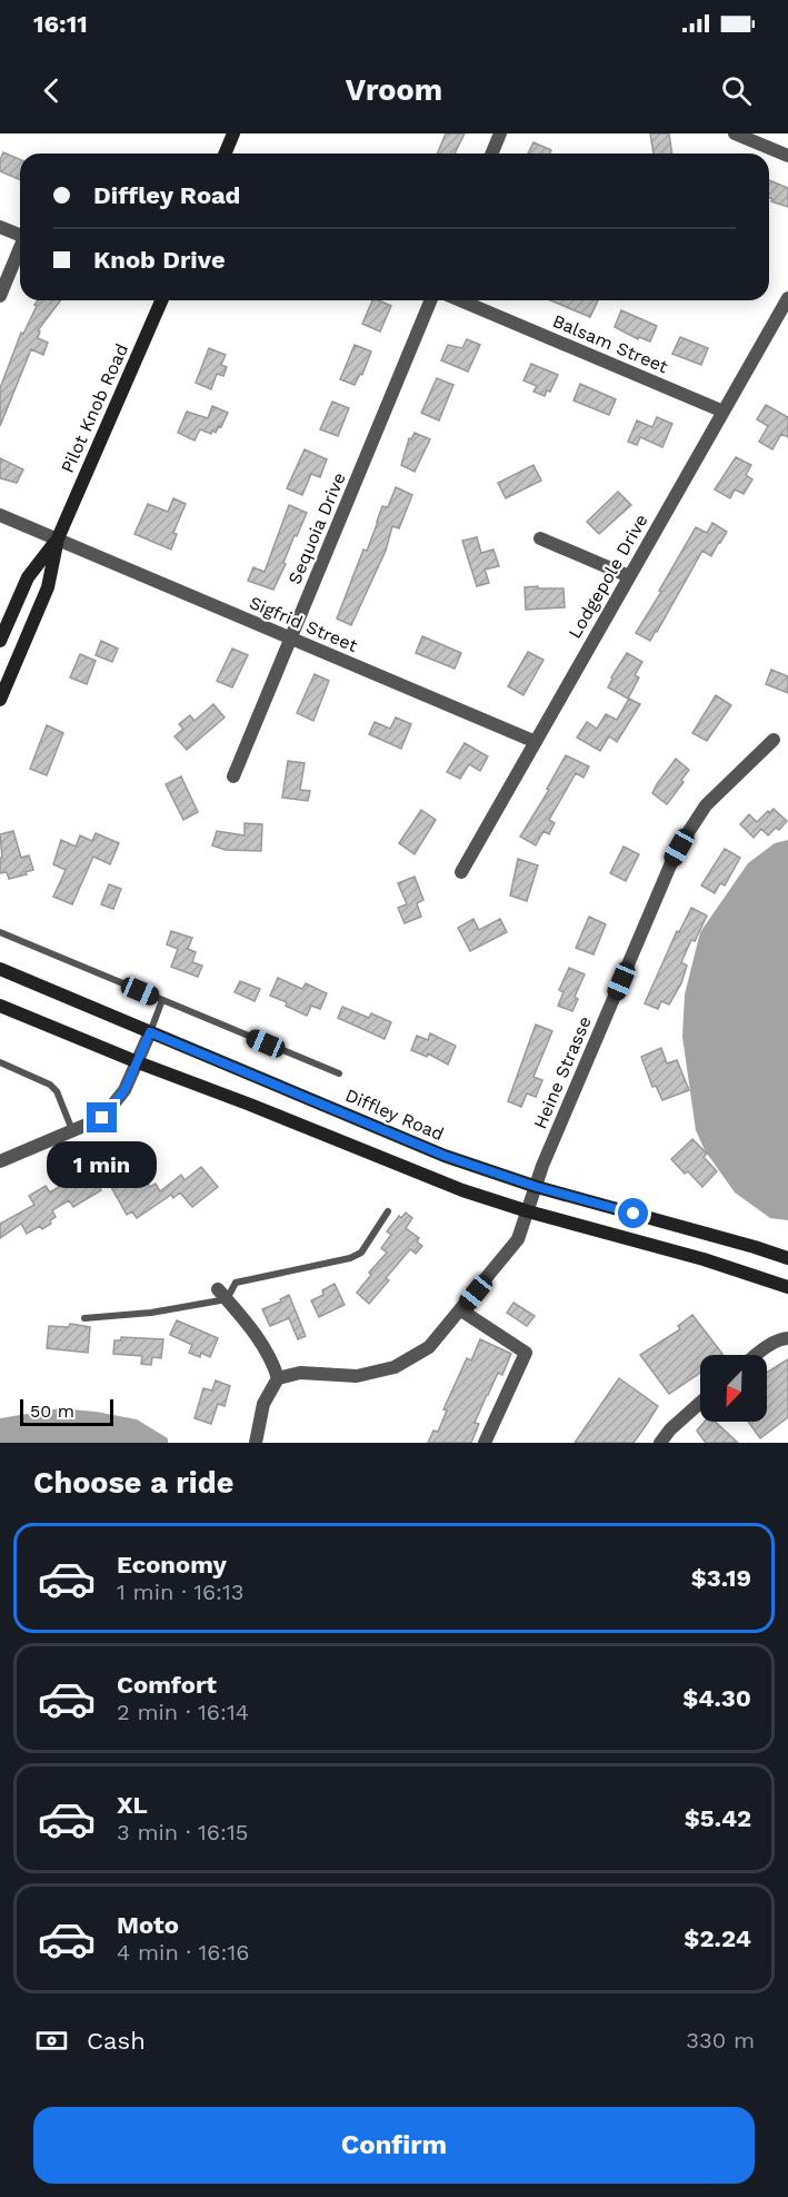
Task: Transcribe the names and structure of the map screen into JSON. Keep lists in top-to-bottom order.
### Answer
{
  "streets": {
    "main road": ["Pilot Knob Road", "Diffley Road"],
    "street": [
      "Balsam Street",
      "Sequoia Drive",
      "Lodgepole Drive",
      "Sigfrid Street",
      "Heine Strasse"
    ]
  },
  "crossings": [
    ["Balsam Street", "Lodgepole Drive"],
    ["Pilot Knob Road", "Sigfrid Street"],
    ["Sequoia Drive", "Sigfrid Street"],
    ["Lodgepole Drive", "Sigfrid Street"],
    ["Heine Strasse", "Diffley Road"]
  ],
  "scale_bar": "50 m",
  "north": "bottom left",
  "page": {
    "status": "16:11",
    "header": "Vroom",
    "banner": ["Diffley Road", "Knob Drive"],
    "bubble": "1 min",
    "scale": "50 m",
    "heading": "Choose a ride",
    "list": [
      {
        "name": "Economy",
        "note": "1 min · 16:13",
        "value": "$3.19"
      },
      {
        "name": "Comfort",
        "note": "2 min · 16:14",
        "value": "$4.30"
      },
      {
        "name": "XL",
        "note": "3 min · 16:15",
        "value": "$5.42"
      },
      {
        "name": "Moto",
        "note": "4 min · 16:16",
        "value": "$2.24"
      }
    ],
    "pay": ["Cash", "330 m"],
    "buttons": "Confirm"
  }
}
